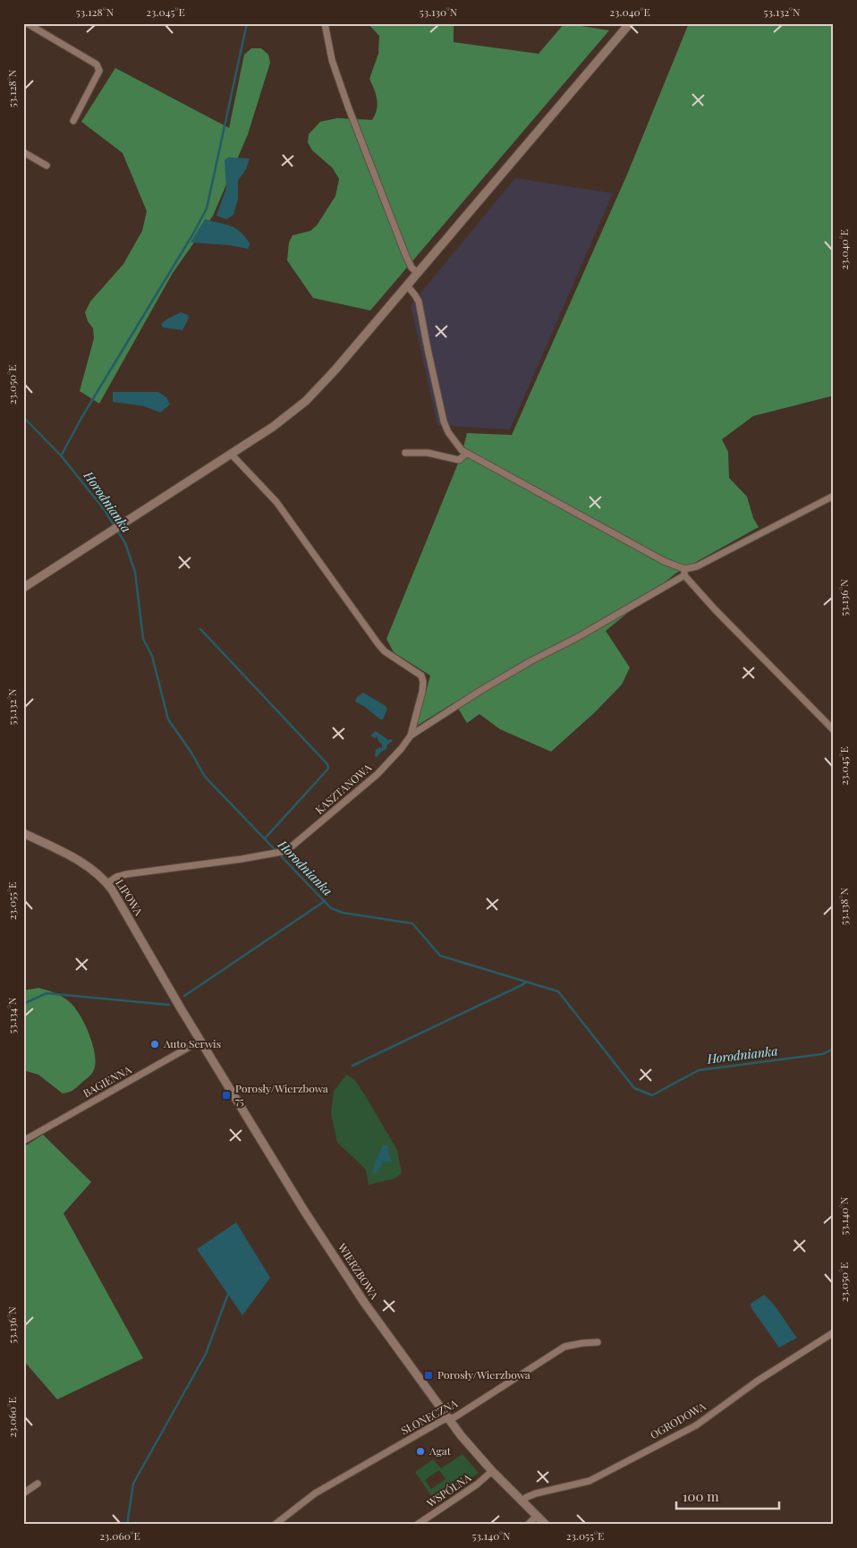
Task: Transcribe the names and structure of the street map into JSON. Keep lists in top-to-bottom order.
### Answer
{
  "streets": {
    "street": [
      "KASZTANOWA",
      "LIPOWA",
      "BAGIENNA",
      "WIERZBOWA",
      "SŁONECZNA",
      "OGRODOWA",
      "WSPÓLNA"
    ]
  },
  "crossings": [
    ["KASZTANOWA", "LIPOWA"],
    ["LIPOWA", "WIERZBOWA"],
    ["BAGIENNA", "WIERZBOWA"],
    ["WIERZBOWA", "SŁONECZNA"],
    ["WIERZBOWA", "OGRODOWA"],
    ["WIERZBOWA", "WSPÓLNA"]
  ],
  "water": ["Horodnianka"],
  "places": {
    "other": ["Auto Serwis", "Agat"],
    "transit": ["Porosły/Wierzbowa 75", "Porosły/Wierzbowa"]
  },
  "scale_bar": "100 m",
  "coordinates": [
    "53.128°N",
    "23.045°E",
    "53.130°N",
    "23.040°E",
    "53.132°N",
    "23.050°E",
    "53.136°N",
    "23.055°E",
    "53.138°N",
    "53.134°N",
    "53.140°N",
    "23.060°E"
  ]
}
